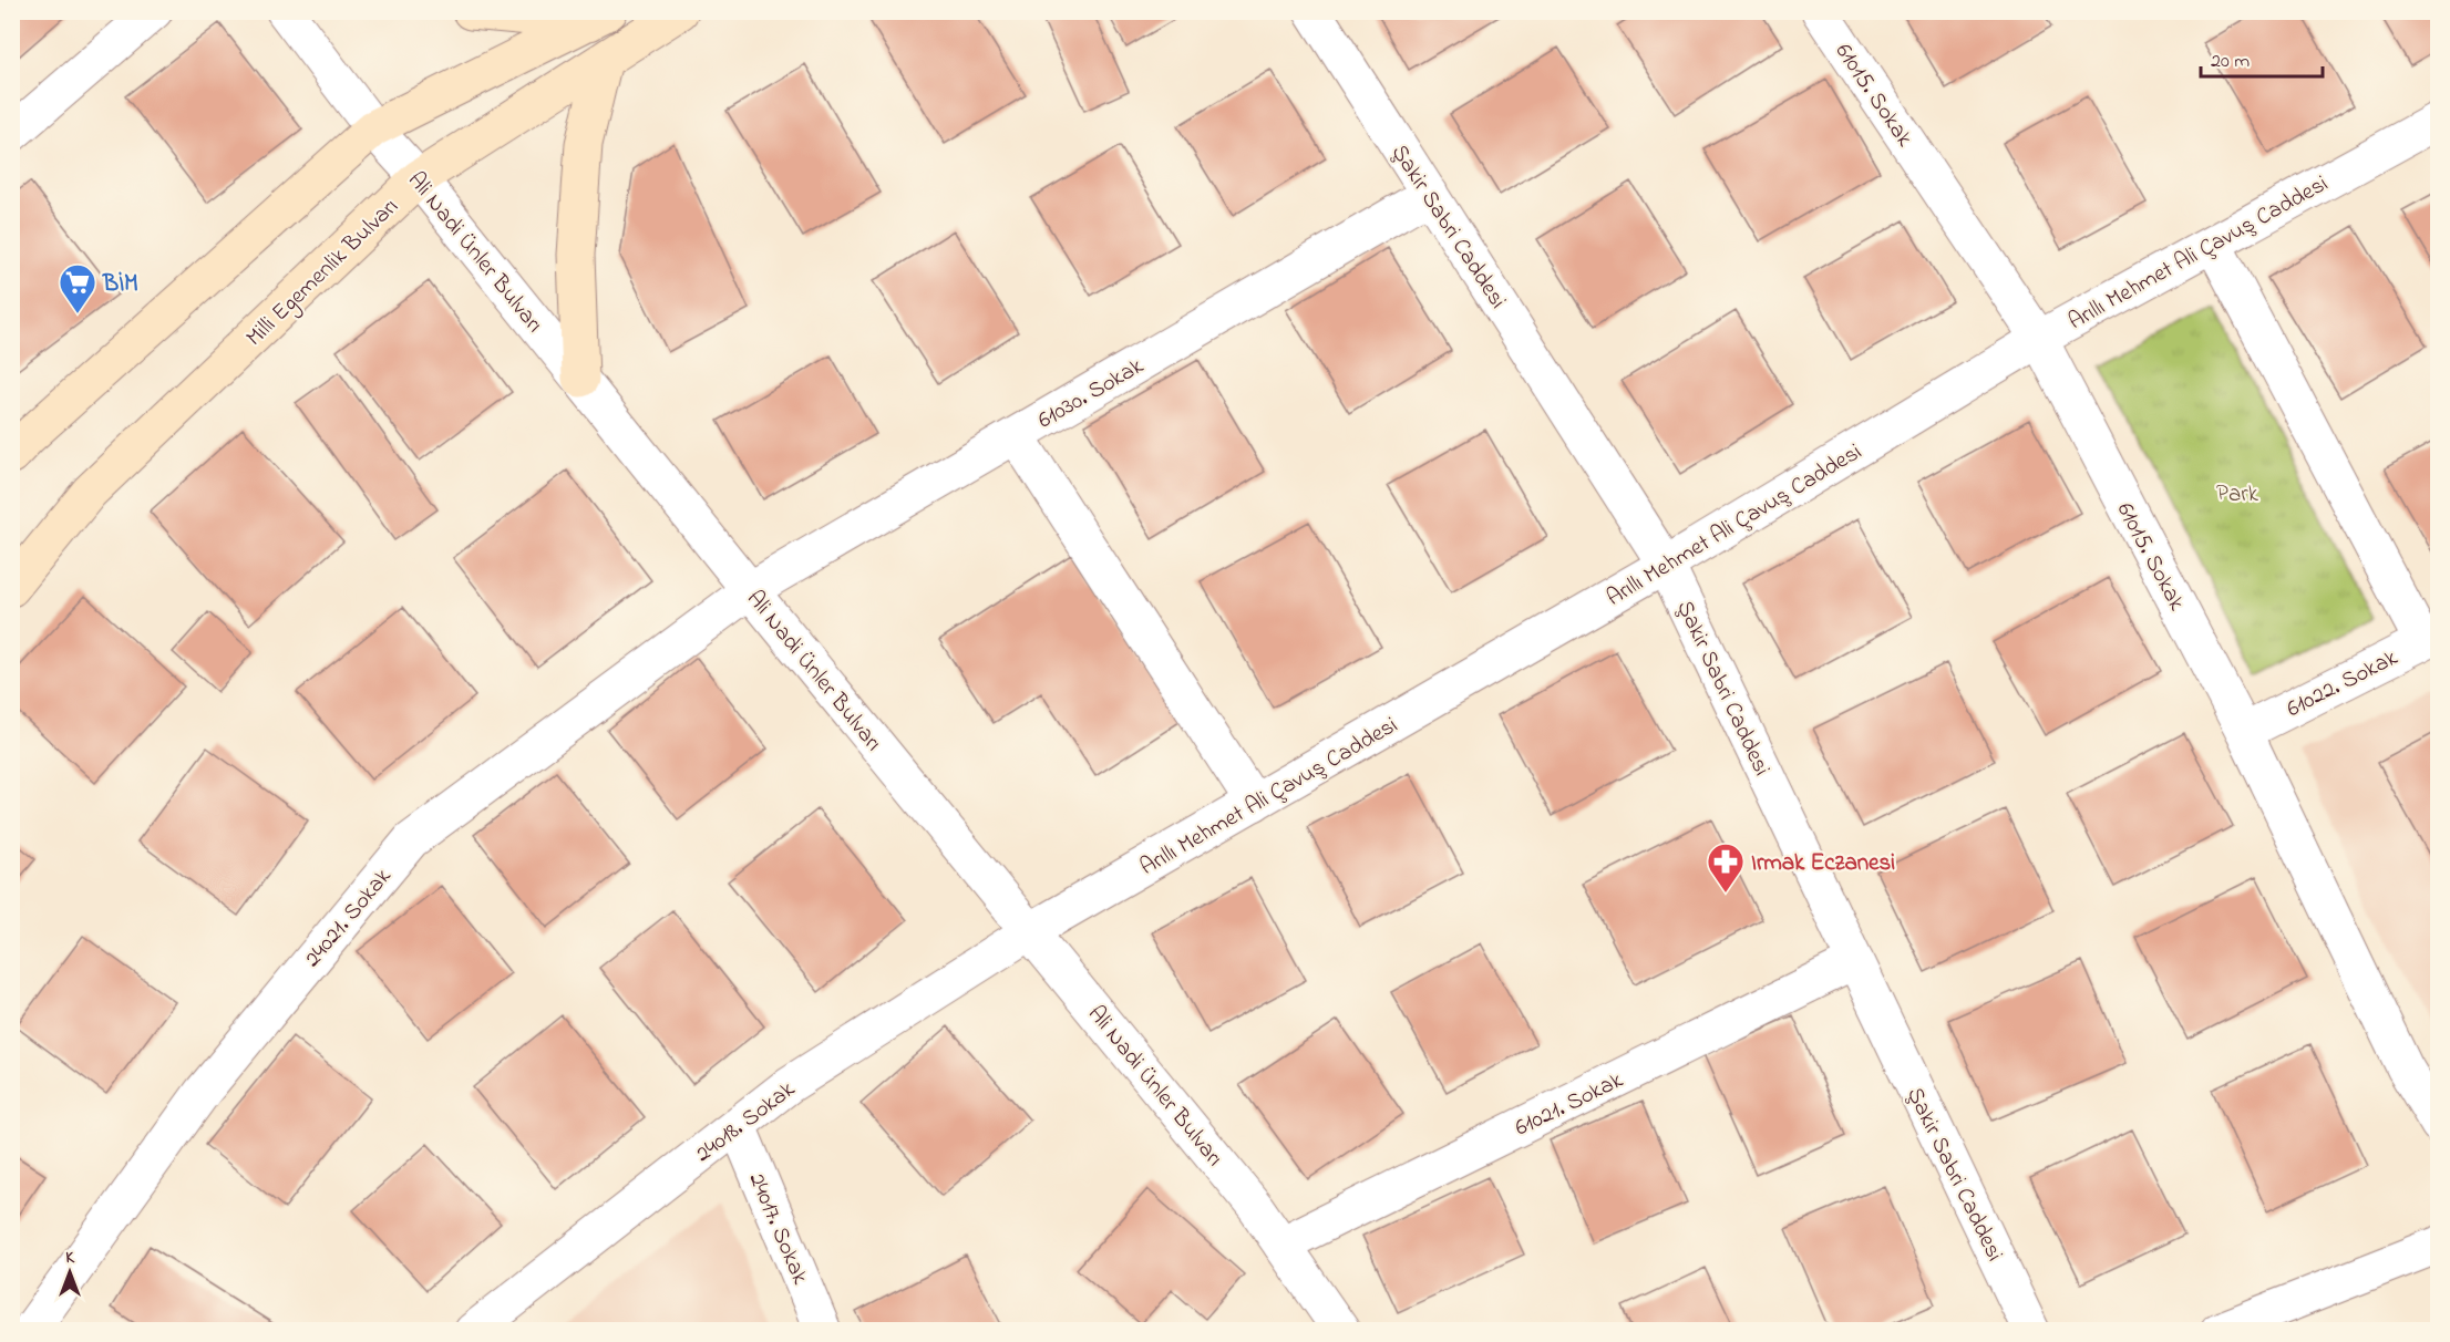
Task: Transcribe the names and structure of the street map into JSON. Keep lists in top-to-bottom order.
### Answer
{
  "streets": {
    "main road": ["Milli Egemenlik Bulvarı"],
    "street": [
      "61015. Sokak",
      "Şakir Sabri Caddesi",
      "Ali Nadi Ünler Bulvarı",
      "Arıllı Mehmet Ali Çavuş Caddesi",
      "61030. Sokak",
      "61022. Sokak",
      "24021. Sokak",
      "61021. Sokak",
      "24018. Sokak",
      "24017. Sokak"
    ]
  },
  "crossings": [
    ["61015. Sokak", "Arıllı Mehmet Ali Çavuş Caddesi"],
    ["61015. Sokak", "61022. Sokak"],
    ["Şakir Sabri Caddesi", "Arıllı Mehmet Ali Çavuş Caddesi"],
    ["Şakir Sabri Caddesi", "61030. Sokak"],
    ["Şakir Sabri Caddesi", "61021. Sokak"],
    ["Ali Nadi Ünler Bulvarı", "Arıllı Mehmet Ali Çavuş Caddesi"],
    ["Ali Nadi Ünler Bulvarı", "Milli Egemenlik Bulvarı"],
    ["Ali Nadi Ünler Bulvarı", "61030. Sokak"],
    ["Ali Nadi Ünler Bulvarı", "24021. Sokak"],
    ["Ali Nadi Ünler Bulvarı", "61021. Sokak"],
    ["Ali Nadi Ünler Bulvarı", "24018. Sokak"],
    ["Arıllı Mehmet Ali Çavuş Caddesi", "24018. Sokak"],
    ["61030. Sokak", "24021. Sokak"],
    ["24018. Sokak", "24017. Sokak"]
  ],
  "parks": ["Park"],
  "places": {
    "supermarket": ["BİM"],
    "pharmacy": ["Irmak Eczanesi"]
  },
  "scale_bar": "20 m",
  "north": "top"
}
